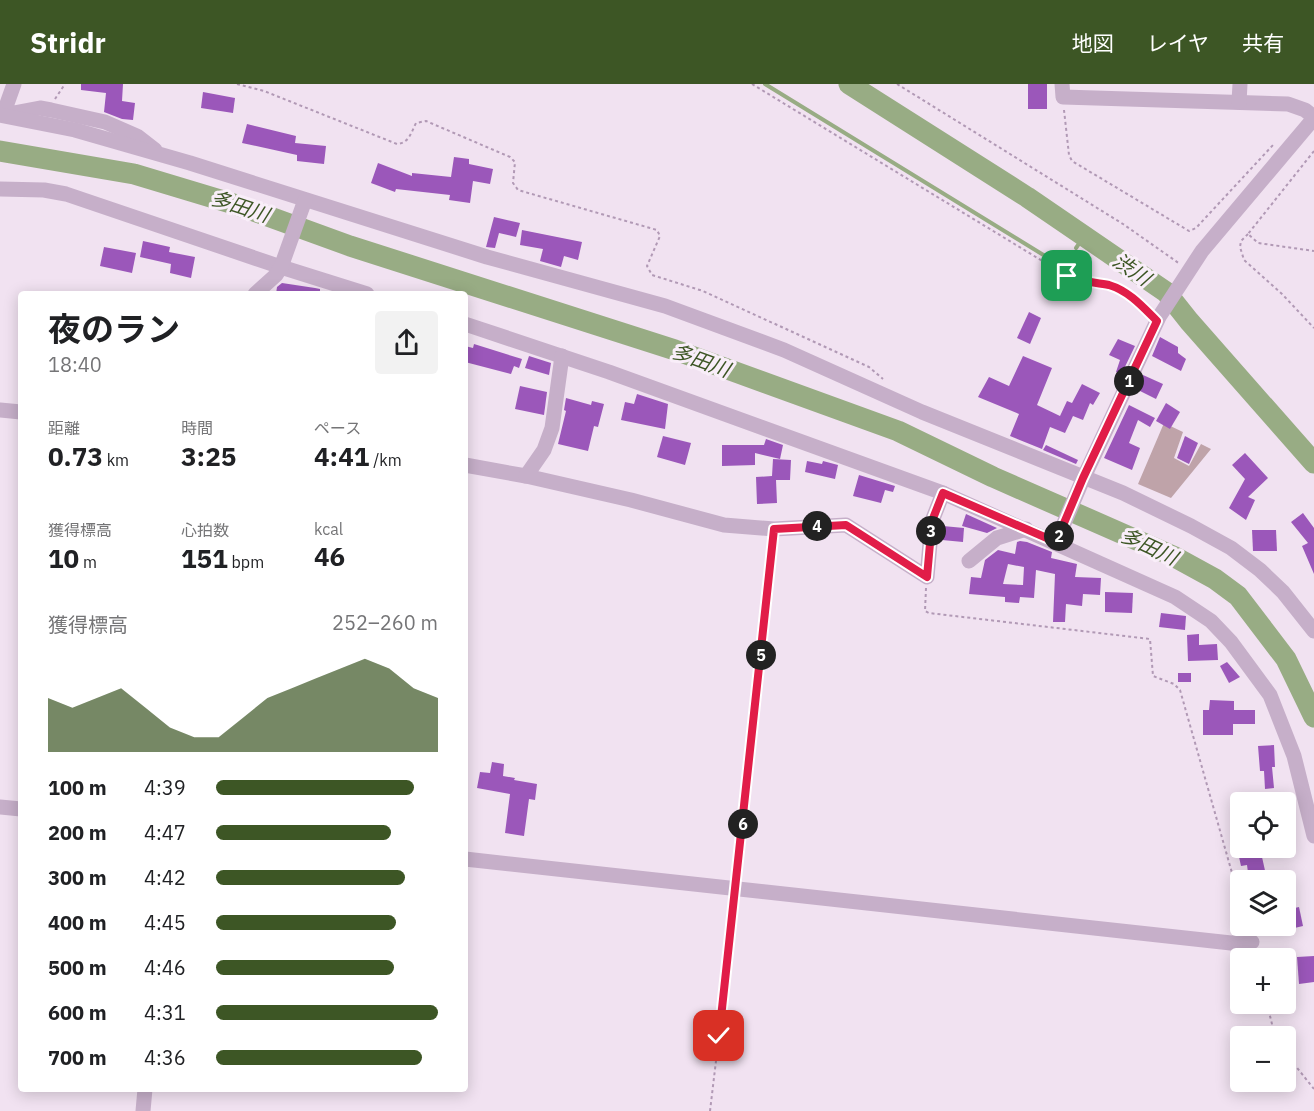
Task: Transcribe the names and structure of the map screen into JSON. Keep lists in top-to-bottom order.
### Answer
{
  "water": ["多田川", "渋川"],
  "page": {
    "header": "Stridr",
    "nav": ["地図", "レイヤ", "共有"],
    "heading": ["夜のラン", "18:40"],
    "pins": [
      "1",
      "4",
      "3",
      "2",
      "5",
      "6"
    ],
    "stats": [
      ["距離", "0.73 km"],
      ["時間", "3:25"],
      ["ペース", "4:41 /km"],
      ["獲得標高", "10 m"],
      ["心拍数", "151 bpm"],
      ["kcal", "46"]
    ],
    "chart": ["獲得標高", "252–260 m"],
    "list": [
      {
        "name": "100 m",
        "note": "4:39"
      },
      {
        "name": "200 m",
        "note": "4:47"
      },
      {
        "name": "300 m",
        "note": "4:42"
      },
      {
        "name": "400 m",
        "note": "4:45"
      },
      {
        "name": "500 m",
        "note": "4:46"
      },
      {
        "name": "600 m",
        "note": "4:31"
      },
      {
        "name": "700 m",
        "note": "4:36"
      }
    ],
    "map_buttons": ["+", "−"]
  }
}
